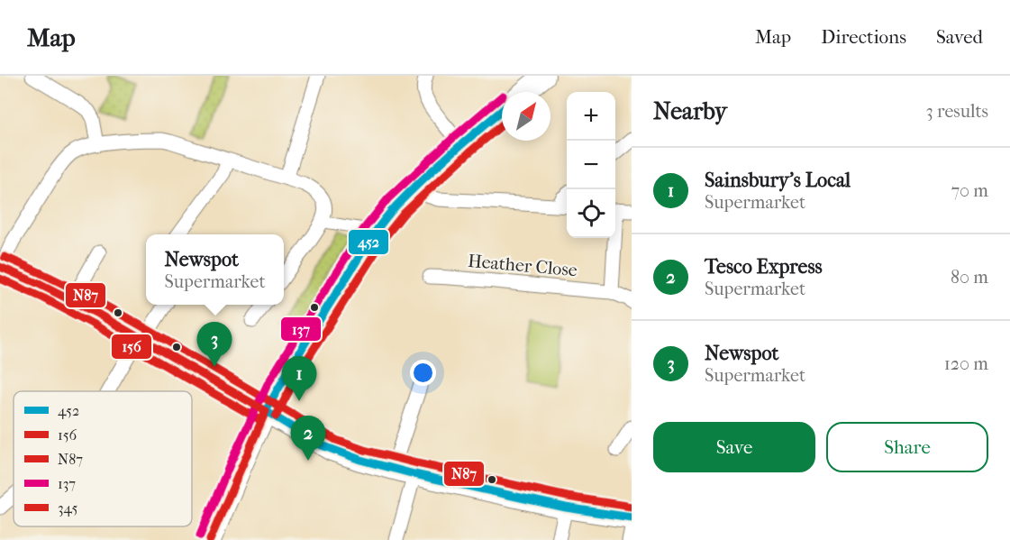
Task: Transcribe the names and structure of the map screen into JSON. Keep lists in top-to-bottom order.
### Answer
{
  "streets": {
    "street": ["Heather Close"]
  },
  "lines": [
    "transit line 137",
    "transit line 452",
    "transit line 156",
    "transit line N87",
    "transit line 345"
  ],
  "legend": [
    "452",
    "156",
    "N87",
    "137",
    "345"
  ],
  "north": "top right",
  "page": {
    "header": "Map",
    "nav": ["Map", "Directions", "Saved"],
    "heading": ["Nearby", "3 results"],
    "map_buttons": ["+", "−"],
    "list": [
      {
        "mark": "1",
        "name": "Sainsbury's Local",
        "note": "Supermarket",
        "value": "70 m"
      },
      {
        "mark": "2",
        "name": "Tesco Express",
        "note": "Supermarket",
        "value": "80 m"
      },
      {
        "mark": "3",
        "name": "Newspot",
        "note": "Supermarket",
        "value": "120 m"
      }
    ],
    "popup": ["Newspot", "Supermarket"],
    "pins": ["3", "1", "2"],
    "buttons": ["Save", "Share"]
  }
}
